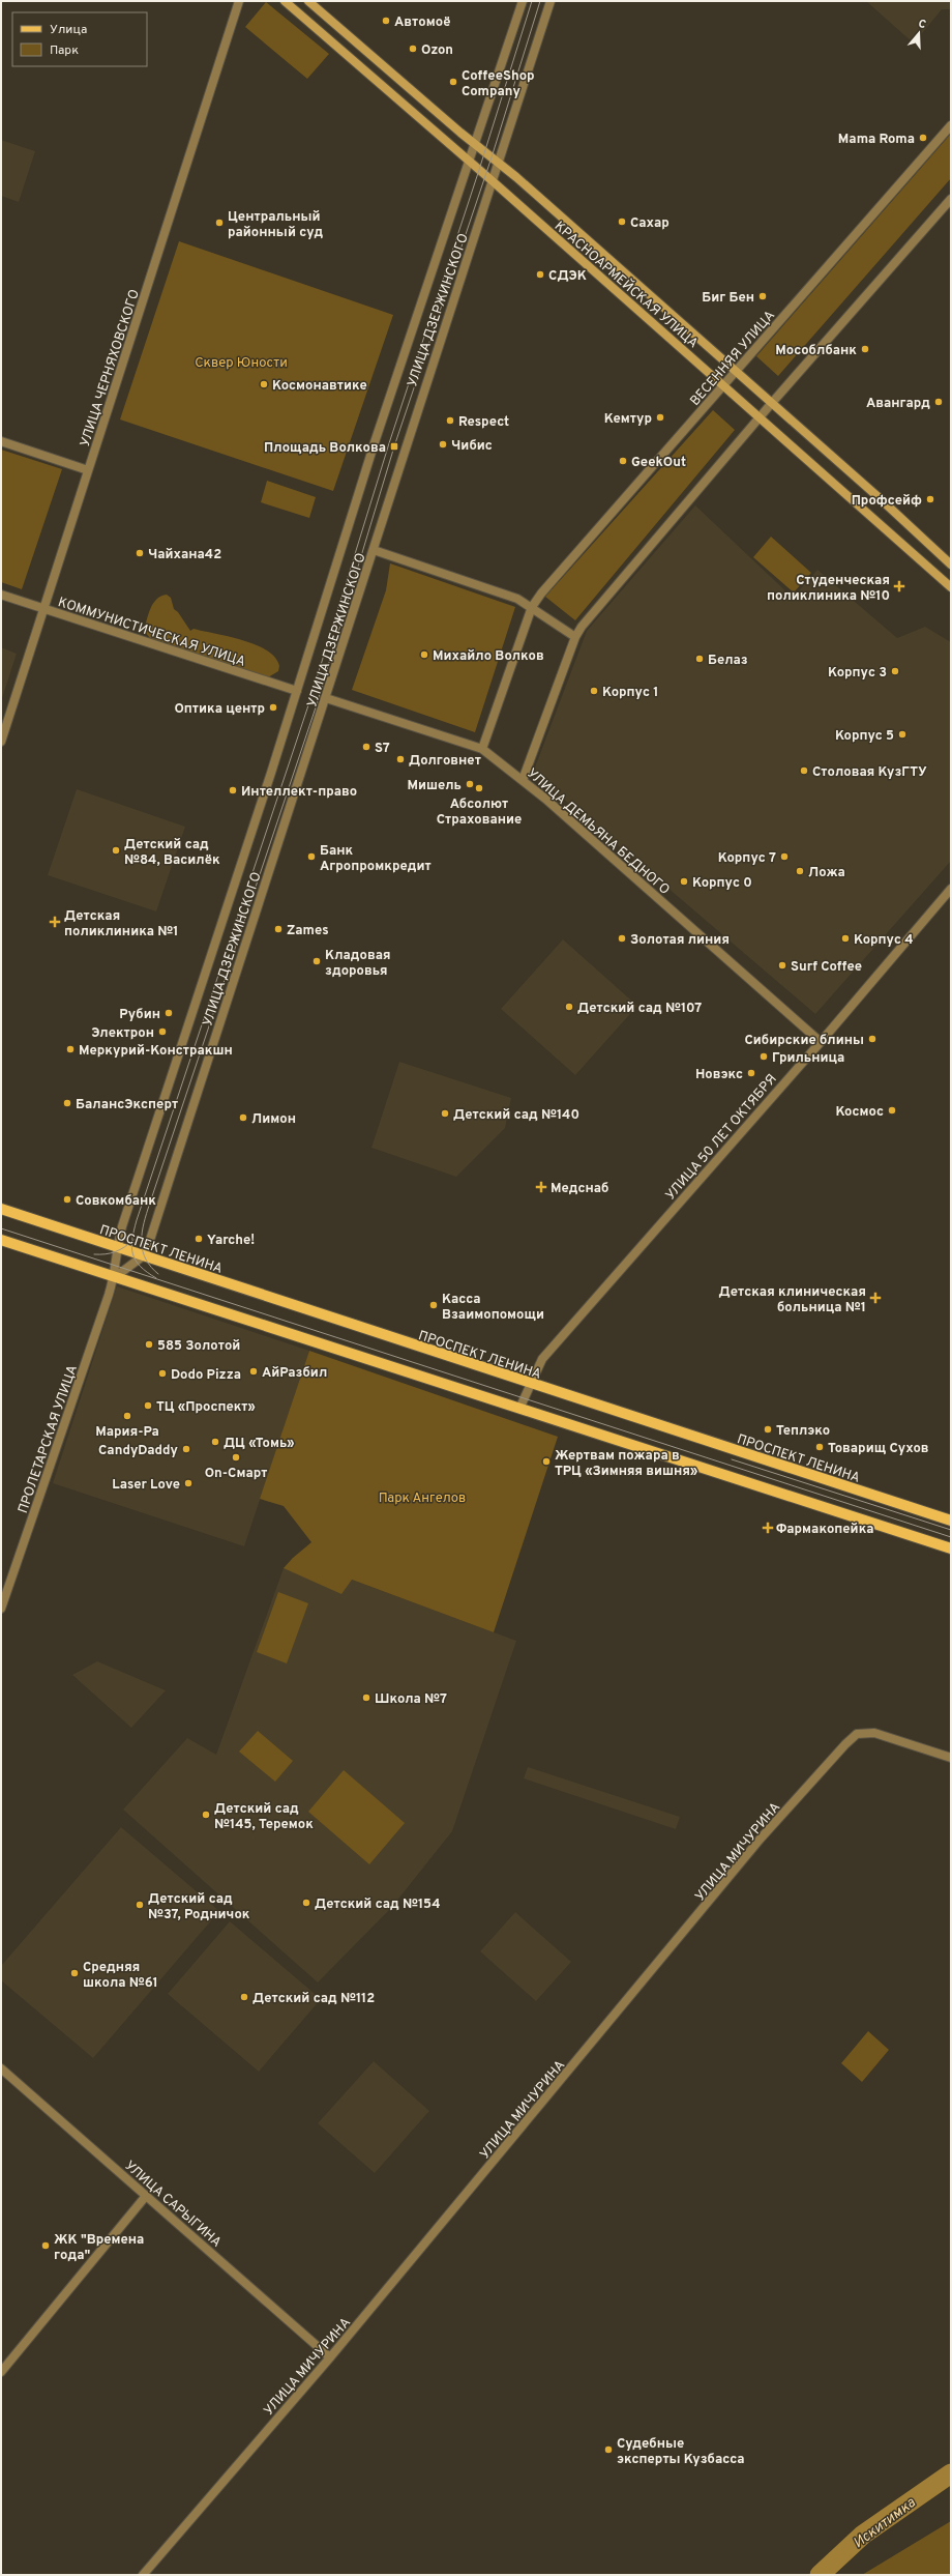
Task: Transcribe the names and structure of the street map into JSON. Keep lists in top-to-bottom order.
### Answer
{
  "streets": {
    "main road": ["КРАСНОАРМЕЙСКАЯ УЛИЦА", "ПРОСПЕКТ ЛЕНИНА"],
    "street": [
      "УЛИЦА ДЗЕРЖИНСКОГО",
      "ВЕСЕННЯЯ УЛИЦА",
      "УЛИЦА ЧЕРНЯХОВСКОГО",
      "КОММУНИСТИЧЕСКАЯ УЛИЦА",
      "УЛИЦА ДЕМЬЯНА БЕДНОГО",
      "УЛИЦА 50 ЛЕТ ОКТЯБРЯ",
      "ПРОЛЕТАРСКАЯ УЛИЦА",
      "УЛИЦА МИЧУРИНА",
      "УЛИЦА САРЫГИНА"
    ]
  },
  "crossings": [
    ["КРАСНОАРМЕЙСКАЯ УЛИЦА", "УЛИЦА ДЗЕРЖИНСКОГО"],
    ["КРАСНОАРМЕЙСКАЯ УЛИЦА", "ВЕСЕННЯЯ УЛИЦА"],
    ["УЛИЦА ДЗЕРЖИНСКОГО", "КОММУНИСТИЧЕСКАЯ УЛИЦА"],
    ["УЛИЦА ДЗЕРЖИНСКОГО", "УЛИЦА ДЕМЬЯНА БЕДНОГО"],
    ["УЛИЦА ДЗЕРЖИНСКОГО", "ПРОСПЕКТ ЛЕНИНА"],
    ["УЛИЦА ДЗЕРЖИНСКОГО", "ПРОЛЕТАРСКАЯ УЛИЦА"],
    ["ВЕСЕННЯЯ УЛИЦА", "УЛИЦА ДЕМЬЯНА БЕДНОГО"],
    ["УЛИЦА ЧЕРНЯХОВСКОГО", "КОММУНИСТИЧЕСКАЯ УЛИЦА"],
    ["УЛИЦА ДЕМЬЯНА БЕДНОГО", "УЛИЦА 50 ЛЕТ ОКТЯБРЯ"],
    ["УЛИЦА 50 ЛЕТ ОКТЯБРЯ", "ПРОСПЕКТ ЛЕНИНА"],
    ["УЛИЦА МИЧУРИНА", "УЛИЦА САРЫГИНА"]
  ],
  "water": ["Искитимка"],
  "parks": ["Сквер Юности", "Парк Ангелов"],
  "places": {
    "other": [
      "Автомоё",
      "Ozon",
      "CoffeeShop Company",
      "Mama Roma",
      "Сахар",
      "Центральный районный суд",
      "СДЭК",
      "Биг Бен",
      "Мособлбанк",
      "Космонавтике",
      "Авангард",
      "Кемтур",
      "Respect",
      "Чибис",
      "GeekOut",
      "Профсейф",
      "Чайхана42",
      "Михайло Волков",
      "Белаз",
      "Корпус 3",
      "Корпус 1",
      "Оптика центр",
      "Корпус 5",
      "S7",
      "Долговнет",
      "Столовая КузГТУ",
      "Мишель",
      "Абсолют Страхование",
      "Интеллект-право",
      "Детский сад №84, Василёк",
      "Банк Агропромкредит",
      "Корпус 7",
      "Ложа",
      "Корпус 0",
      "Zames",
      "Золотая линия",
      "Корпус 4",
      "Кладовая здоровья",
      "Surf Coffee",
      "Детский сад №107",
      "Рубин",
      "Электрон",
      "Сибирские блины",
      "Меркурий-Констракшн",
      "Грильница",
      "Новэкс",
      "БалансЭксперт",
      "Космос",
      "Детский сад №140",
      "Лимон",
      "Совкомбанк",
      "Yarche!",
      "Касса Взаимопомощи",
      "585 Золотой",
      "АйРазбил",
      "Dodo Pizza",
      "ТЦ «Проспект»",
      "Мария-Ра",
      "Теплэко",
      "ДЦ «Томь»",
      "Товарищ Сухов",
      "CandyDaddy",
      "On-Смарт",
      "Жертвам пожара в ТРЦ «Зимняя вишня»",
      "Laser Love",
      "Школа №7",
      "Детский сад №145, Теремок",
      "Детский сад №154",
      "Детский сад №37, Родничок",
      "Средняя школа №61",
      "Детский сад №112",
      "ЖК \"Времена года\"",
      "Судебные эксперты Кузбасса"
    ],
    "transit": ["Площадь Волкова"],
    "health": [
      "Студенческая поликлиника №10",
      "Детская поликлиника №1",
      "Медснаб",
      "Детская клиническая больница №1",
      "Фармакопейка"
    ]
  },
  "legend": ["Улица", "Парк"],
  "north": "top"
}
